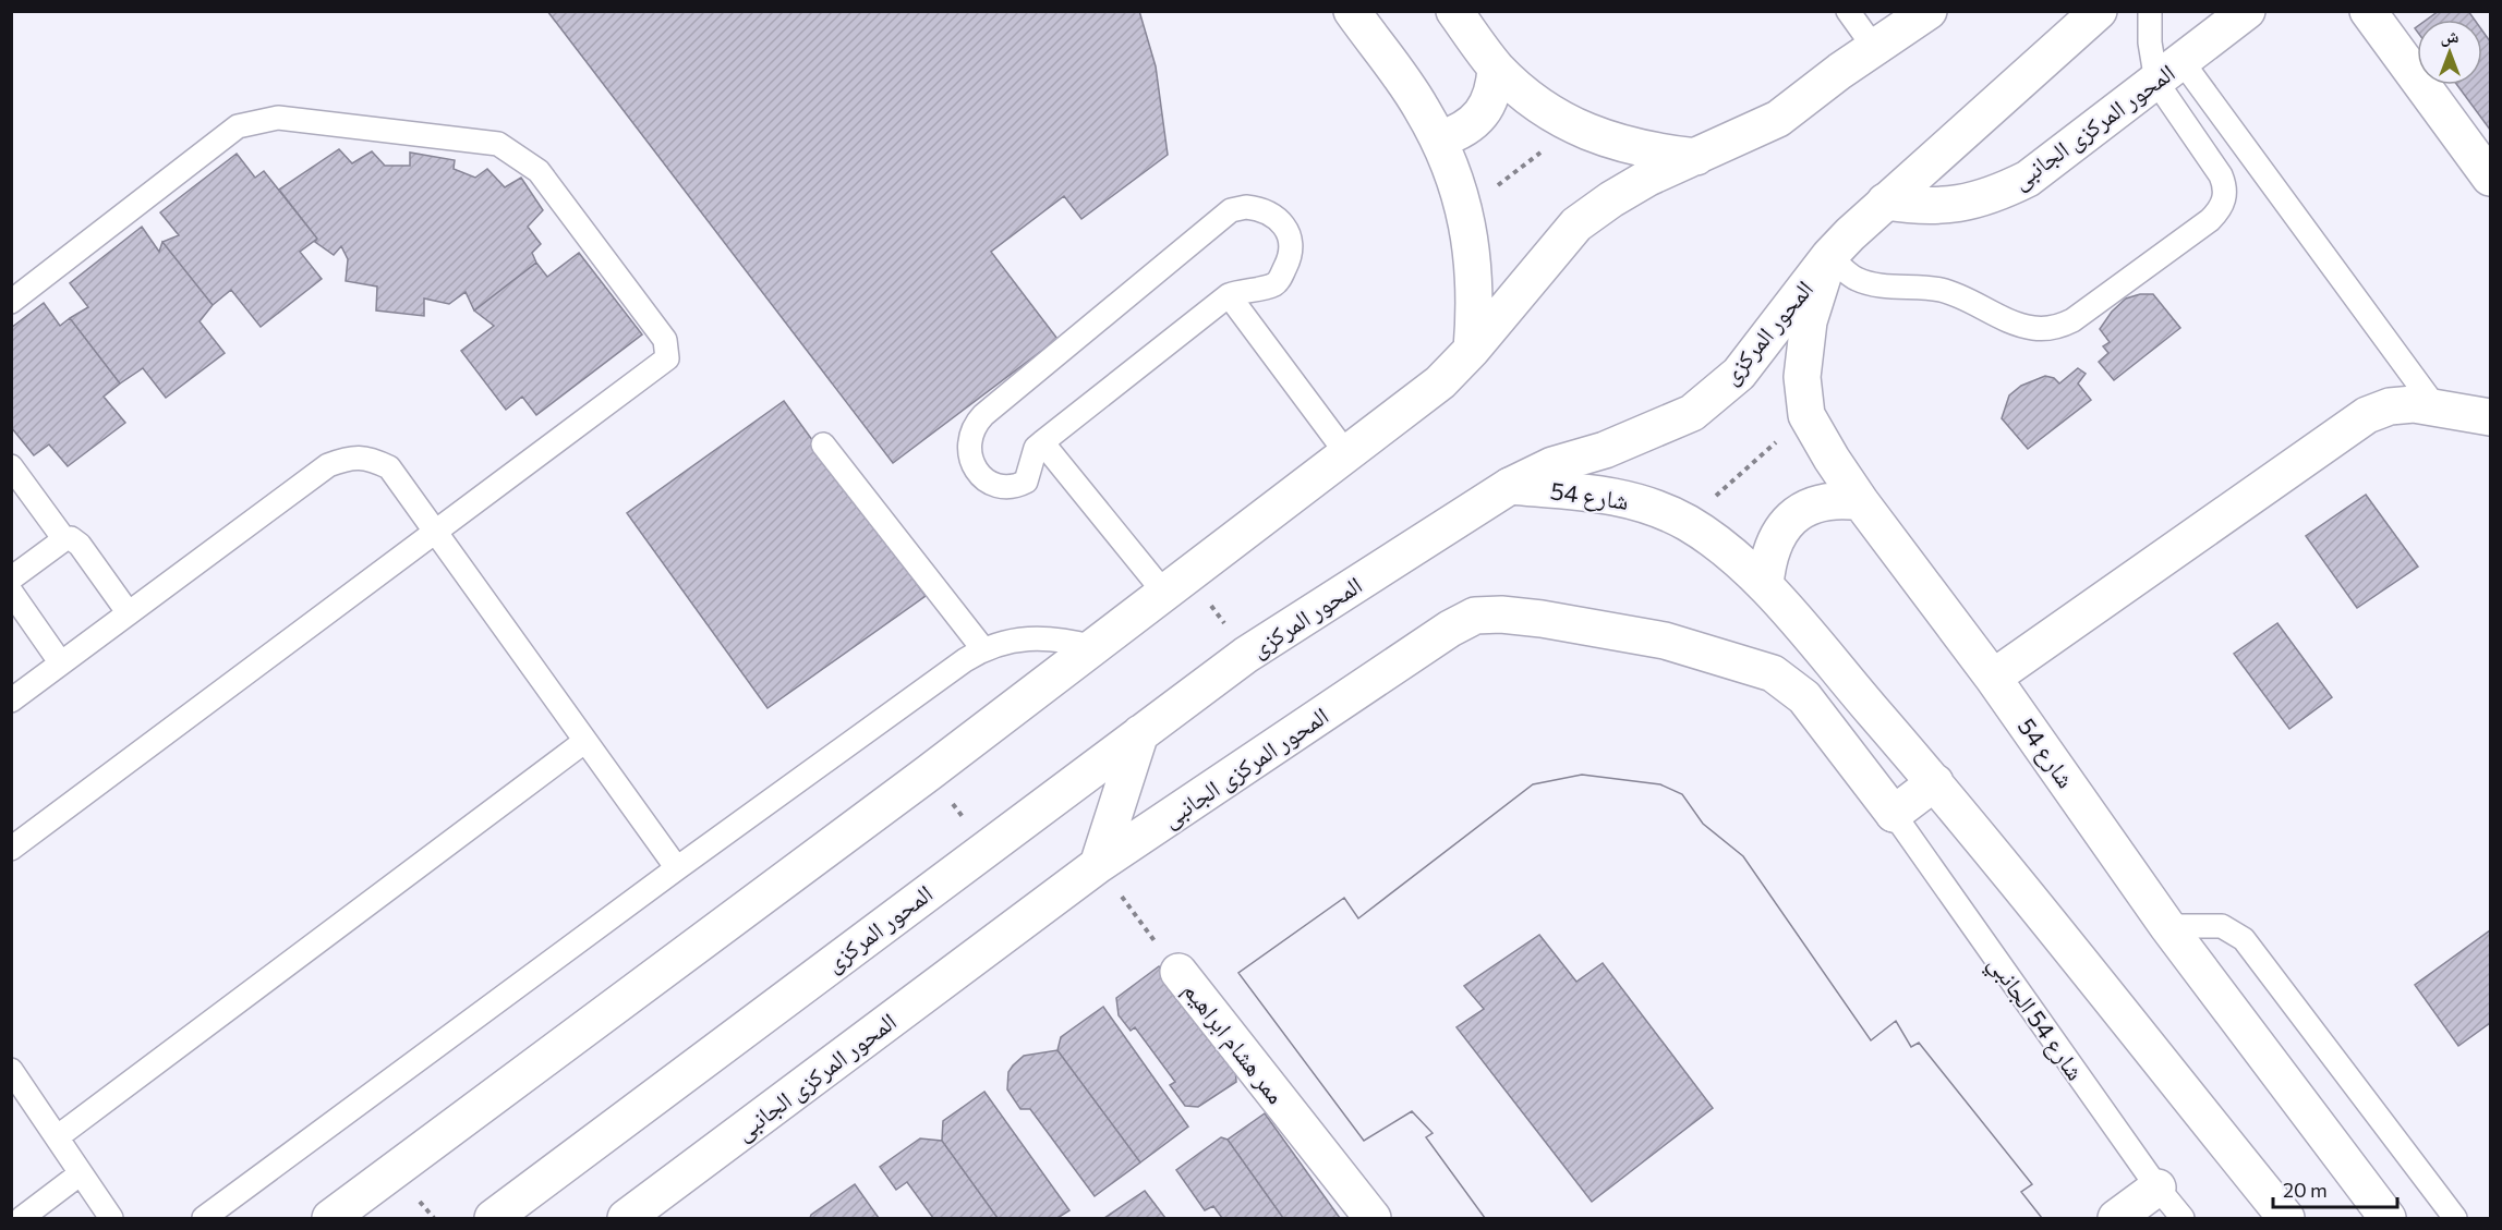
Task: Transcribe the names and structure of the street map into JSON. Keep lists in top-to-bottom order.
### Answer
{
  "streets": {
    "street": [
      "المحور المركزى الجانبى",
      "المحور المركزى",
      "شارع 54",
      "ممر هشام ابراهيم"
    ],
    "lane": ["شارع 54 الجانبي"]
  },
  "crossings": [
    ["المحور المركزى الجانبى", "المحور المركزى"],
    ["المحور المركزى الجانبى", "شارع 54 الجانبي"],
    ["المحور المركزى الجانبى", "ممر هشام ابراهيم"],
    ["المحور المركزى", "شارع 54"]
  ],
  "scale_bar": "20 m",
  "north": "top"
}
